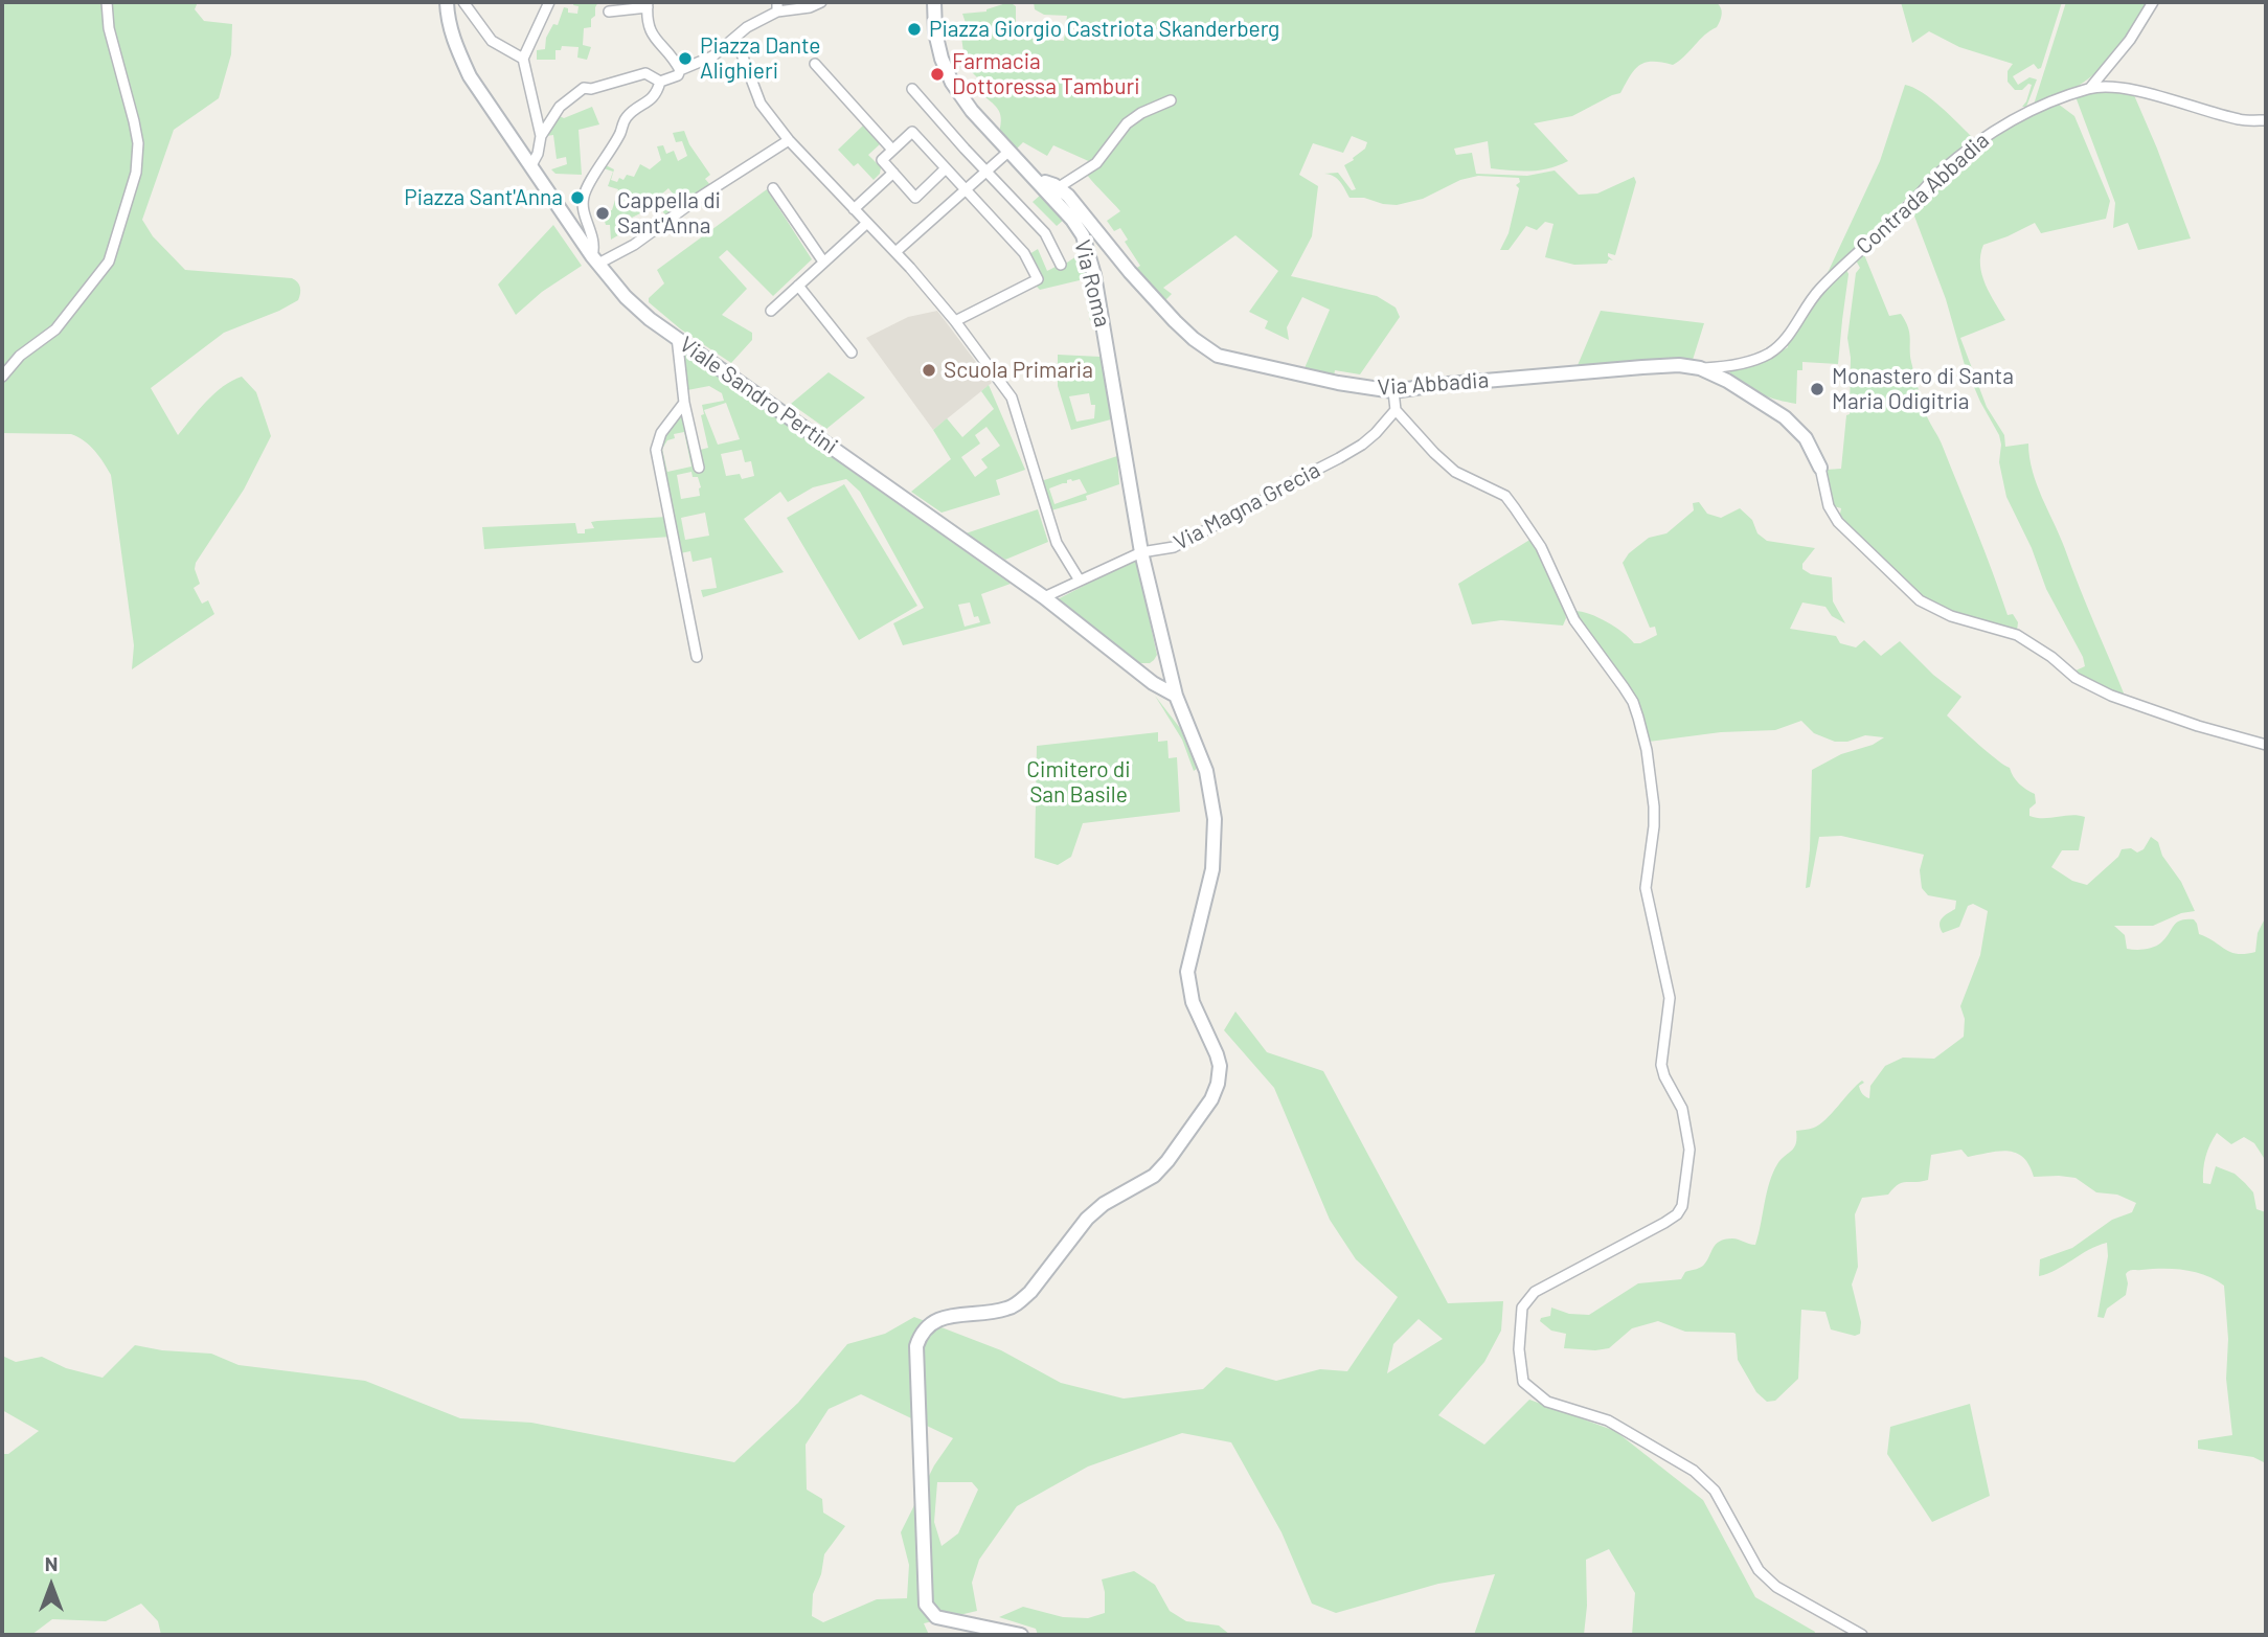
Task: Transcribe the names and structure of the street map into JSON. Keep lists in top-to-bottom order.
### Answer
{
  "streets": {
    "street": [
      "Contrada Abbadia",
      "Via Roma",
      "Via Abbadia",
      "Viale Sandro Pertini",
      "Via Magna Grecia"
    ]
  },
  "crossings": [
    ["Contrada Abbadia", "Via Abbadia"],
    ["Via Roma", "Viale Sandro Pertini"],
    ["Via Roma", "Via Magna Grecia"],
    ["Viale Sandro Pertini", "Via Magna Grecia"]
  ],
  "parks": ["Cimitero di San Basile"],
  "places": [
    "Piazza Giorgio Castriota Skanderberg",
    "Piazza Dante Alighieri",
    "Farmacia Dottoressa Tamburi",
    "Piazza Sant'Anna",
    "Cappella di Sant'Anna",
    "Scuola Primaria",
    "Monastero di Santa Maria Odigitria"
  ],
  "north": "top"
}
